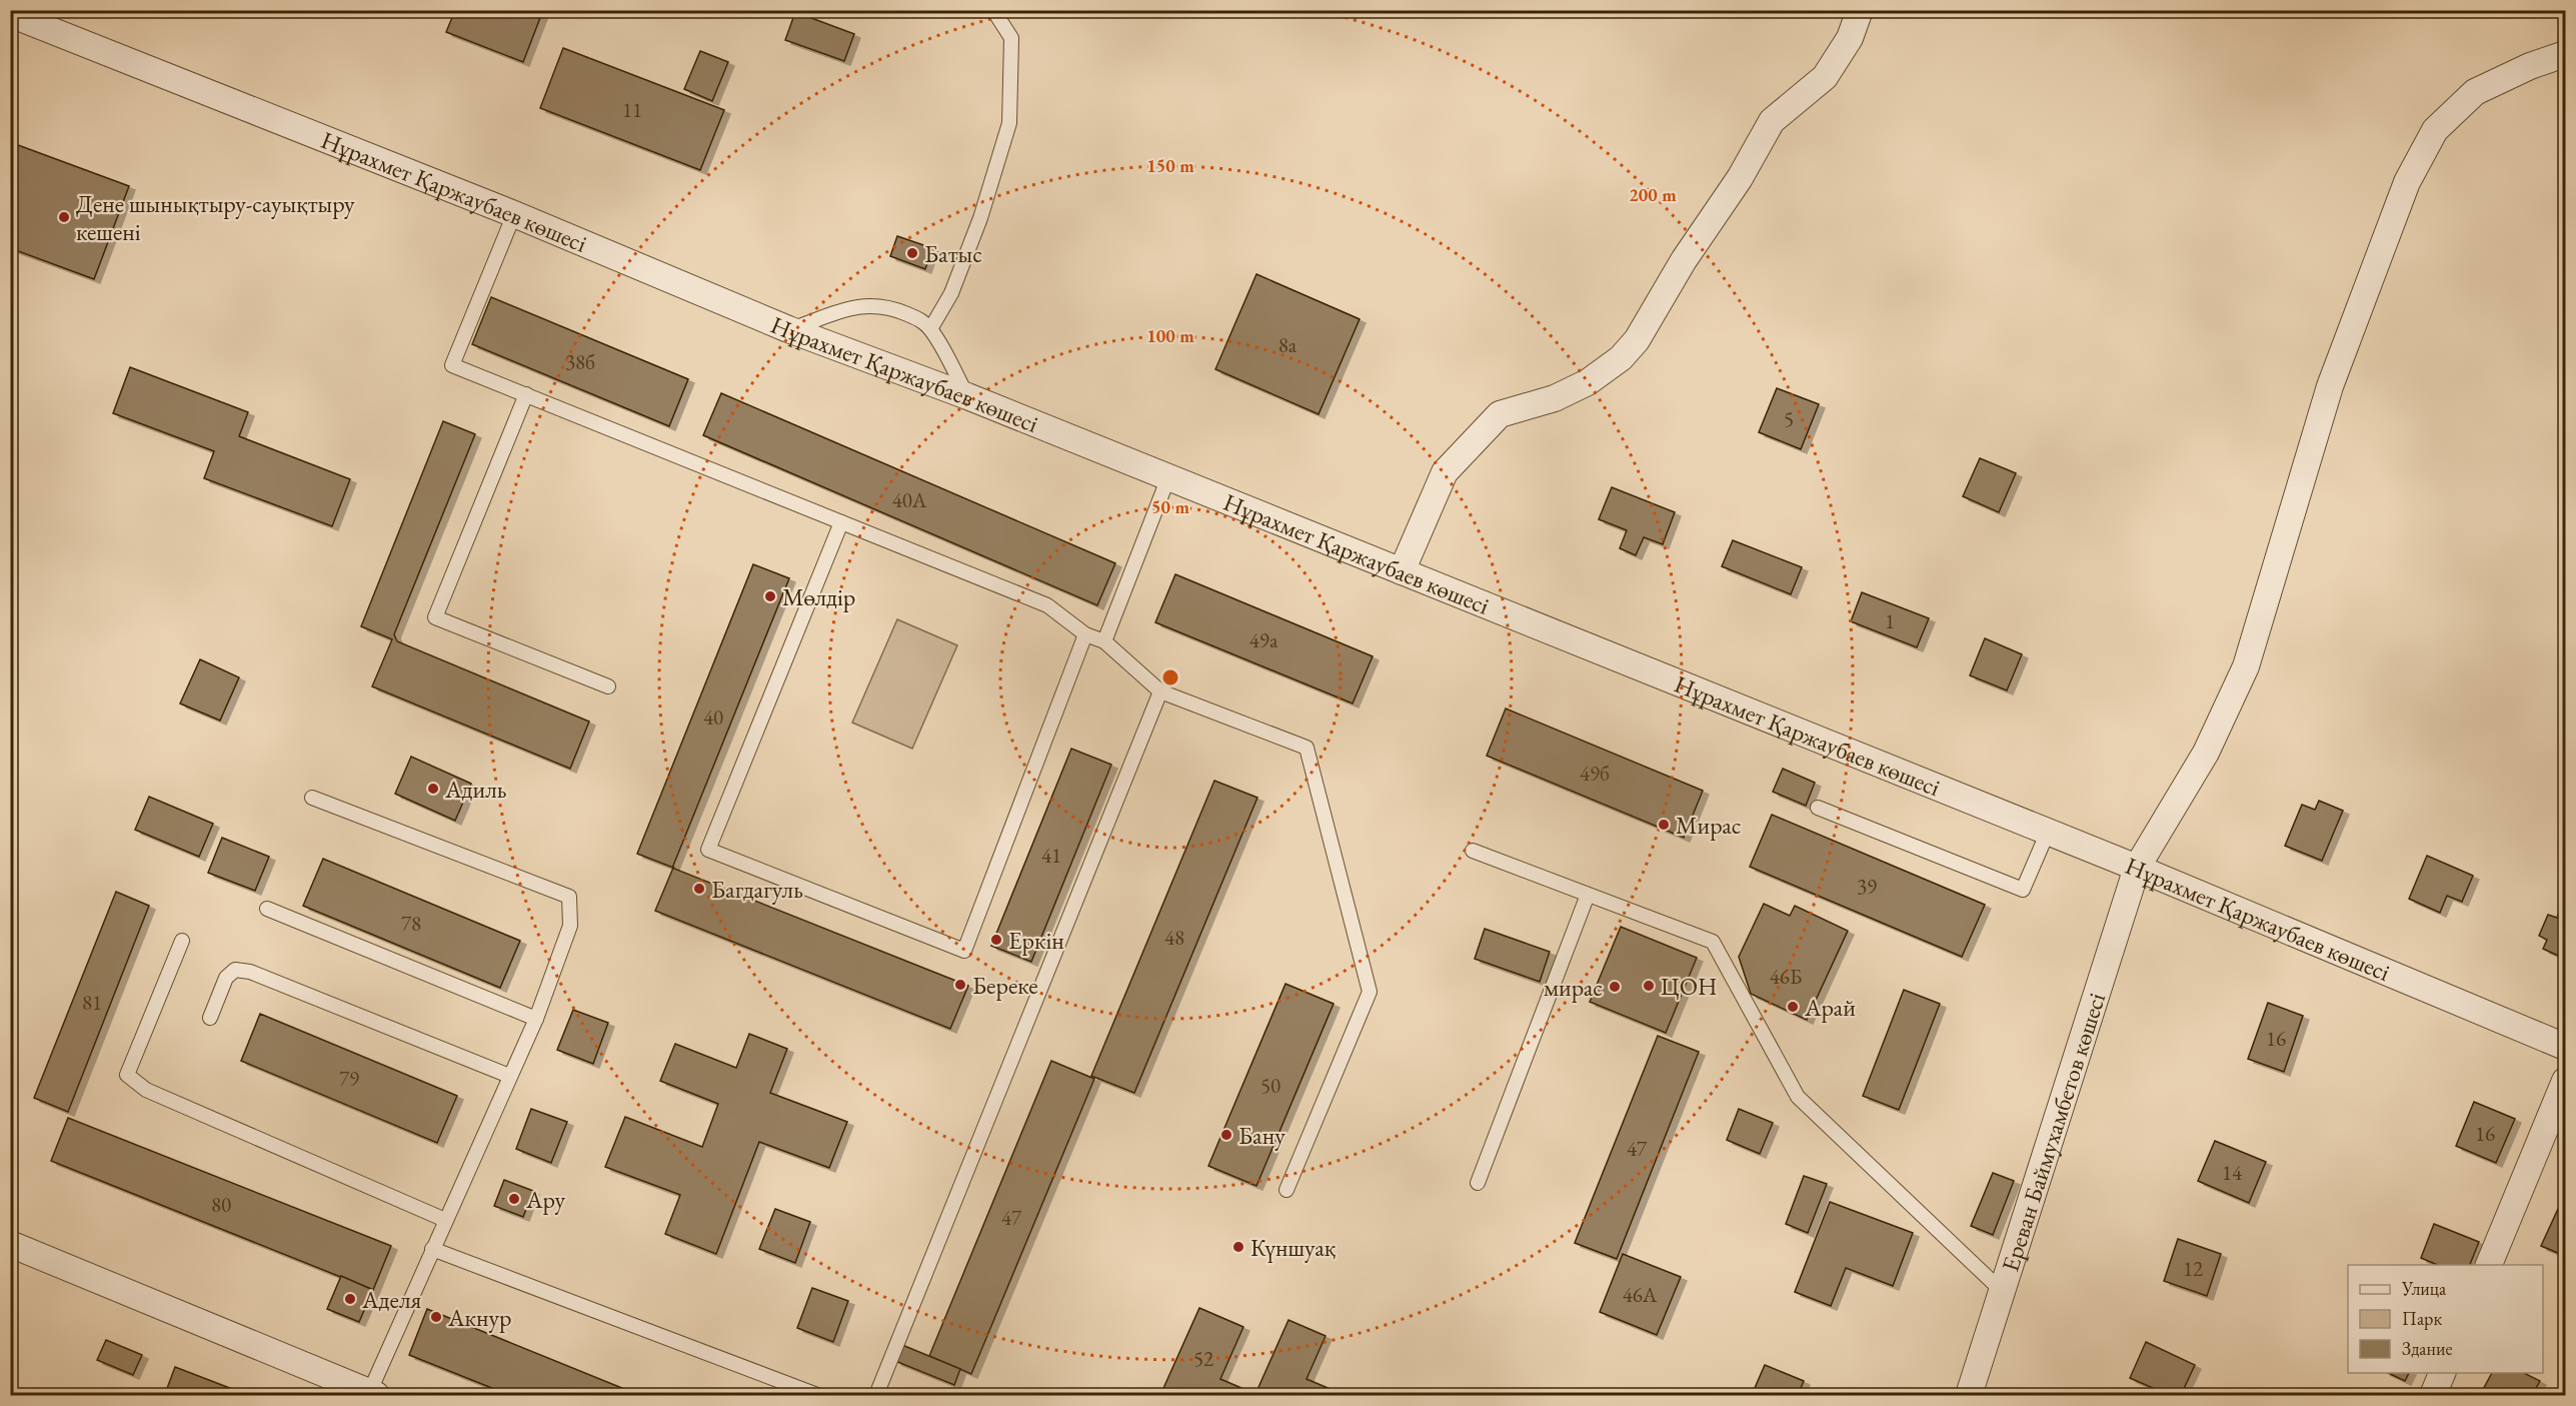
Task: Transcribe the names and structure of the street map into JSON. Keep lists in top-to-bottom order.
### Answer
{
  "streets": {
    "street": ["Нұрахмет Қаржаубаев көшесі", "Ереван Баймухамбетов көшесі"]
  },
  "crossings": [
    ["Нұрахмет Қаржаубаев көшесі", "Ереван Баймухамбетов көшесі"]
  ],
  "places": [
    "Дене шынықтыру-сауықтыру кешені",
    "Батыс",
    "Мөлдір",
    "Адиль",
    "Мирас",
    "Багдагуль",
    "Еркін",
    "Береке",
    "ЦОН",
    "мирас",
    "Арай",
    "Бану",
    "Ару",
    "Күншуақ",
    "Аделя",
    "Акнур"
  ],
  "house_numbers": [
    "11",
    "8а",
    "38б",
    "5",
    "40А",
    "1",
    "49а",
    "40",
    "49б",
    "41",
    "39",
    "78",
    "48",
    "46Б",
    "81",
    "16",
    "79",
    "50",
    "16",
    "47",
    "14",
    "80",
    "47",
    "12",
    "46А",
    "52"
  ],
  "legend": ["Улица", "Парк", "Здание"],
  "rings": [
    "150 m",
    "200 m",
    "100 m",
    "50 m"
  ]
}
